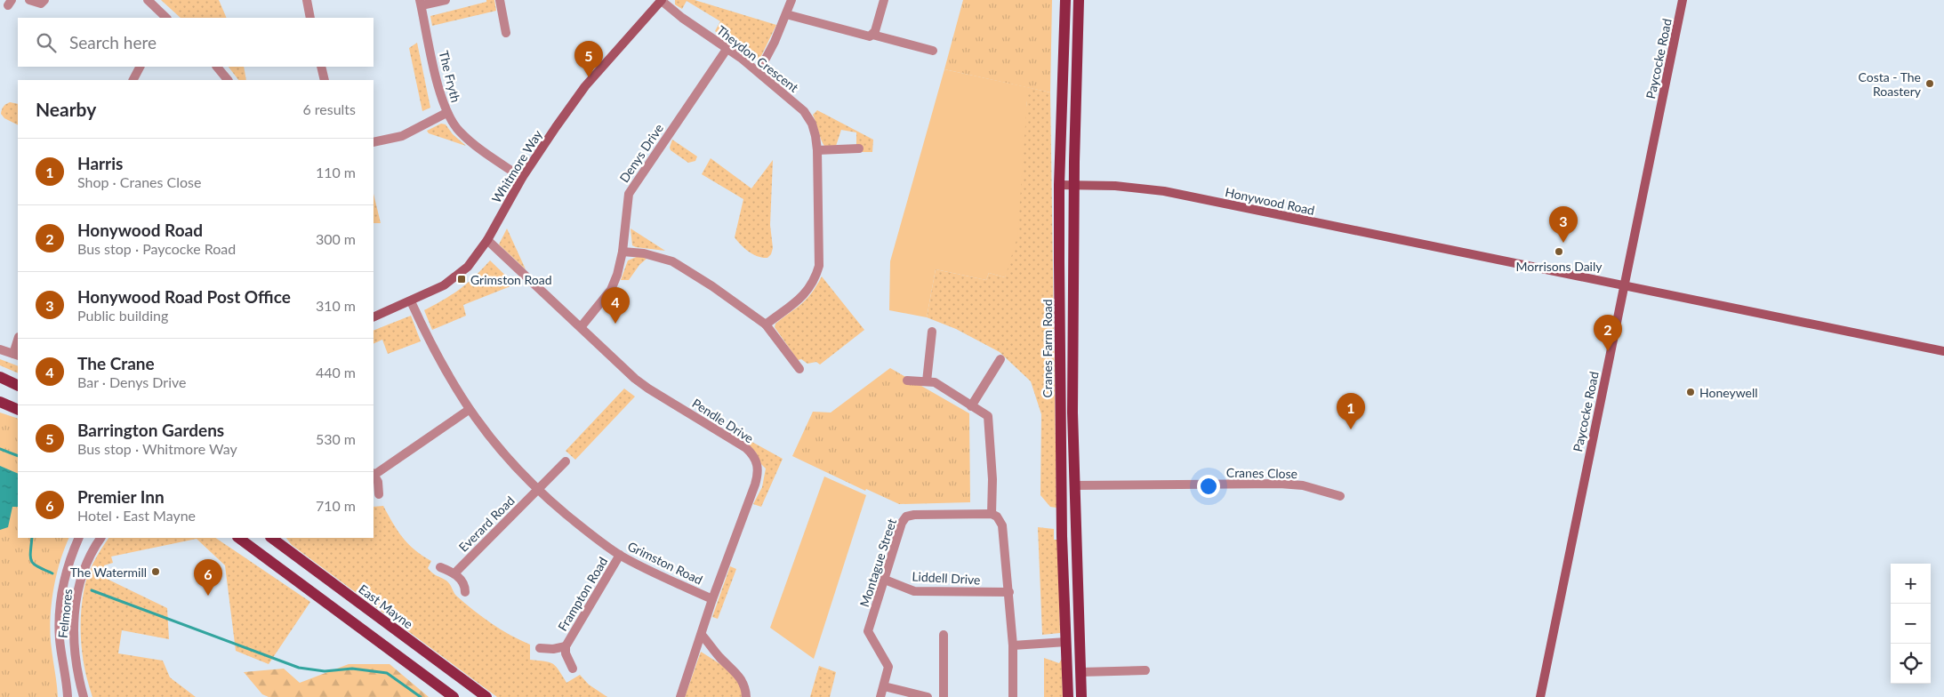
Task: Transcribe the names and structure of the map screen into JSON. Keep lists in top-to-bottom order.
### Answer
{
  "streets": {
    "main road": ["Cranes Farm Road", "East Mayne"],
    "street": [
      "Theydon Crescent",
      "Paycocke Road",
      "The Fryth",
      "Denys Drive",
      "Whitmore Way",
      "Honywood Road",
      "Pendle Drive",
      "Cranes Close",
      "Everard Road",
      "Grimston Road",
      "Montague Street",
      "Liddell Drive",
      "Frampton Road",
      "Felmores"
    ]
  },
  "crossings": [
    ["Theydon Crescent", "Denys Drive"],
    ["Theydon Crescent", "Whitmore Way"],
    ["Paycocke Road", "Honywood Road"],
    ["The Fryth", "Whitmore Way"],
    ["Denys Drive", "Pendle Drive"],
    ["Whitmore Way", "Pendle Drive"],
    ["Whitmore Way", "Grimston Road"],
    ["Honywood Road", "Cranes Farm Road"],
    ["Pendle Drive", "Grimston Road"],
    ["Everard Road", "Grimston Road"],
    ["Grimston Road", "Frampton Road"],
    ["Montague Street", "Liddell Drive"]
  ],
  "places": {
    "other": [
      "Costa - The Roastery",
      "Morrisons Daily",
      "Honeywell",
      "The Watermill"
    ],
    "transit": ["Grimston Road"]
  },
  "page": {
    "search": "Search here",
    "pins": [
      "5",
      "3",
      "4",
      "2",
      "1",
      "6"
    ],
    "heading": ["Nearby", "6 results"],
    "list": [
      {
        "mark": "1",
        "name": "Harris",
        "note": "Shop · Cranes Close",
        "value": "110 m"
      },
      {
        "mark": "2",
        "name": "Honywood Road",
        "note": "Bus stop · Paycocke Road",
        "value": "300 m"
      },
      {
        "mark": "3",
        "name": "Honywood Road Post Office",
        "note": "Public building",
        "value": "310 m"
      },
      {
        "mark": "4",
        "name": "The Crane",
        "note": "Bar · Denys Drive",
        "value": "440 m"
      },
      {
        "mark": "5",
        "name": "Barrington Gardens",
        "note": "Bus stop · Whitmore Way",
        "value": "530 m"
      },
      {
        "mark": "6",
        "name": "Premier Inn",
        "note": "Hotel · East Mayne",
        "value": "710 m"
      }
    ],
    "map_buttons": ["+", "−"]
  }
}
